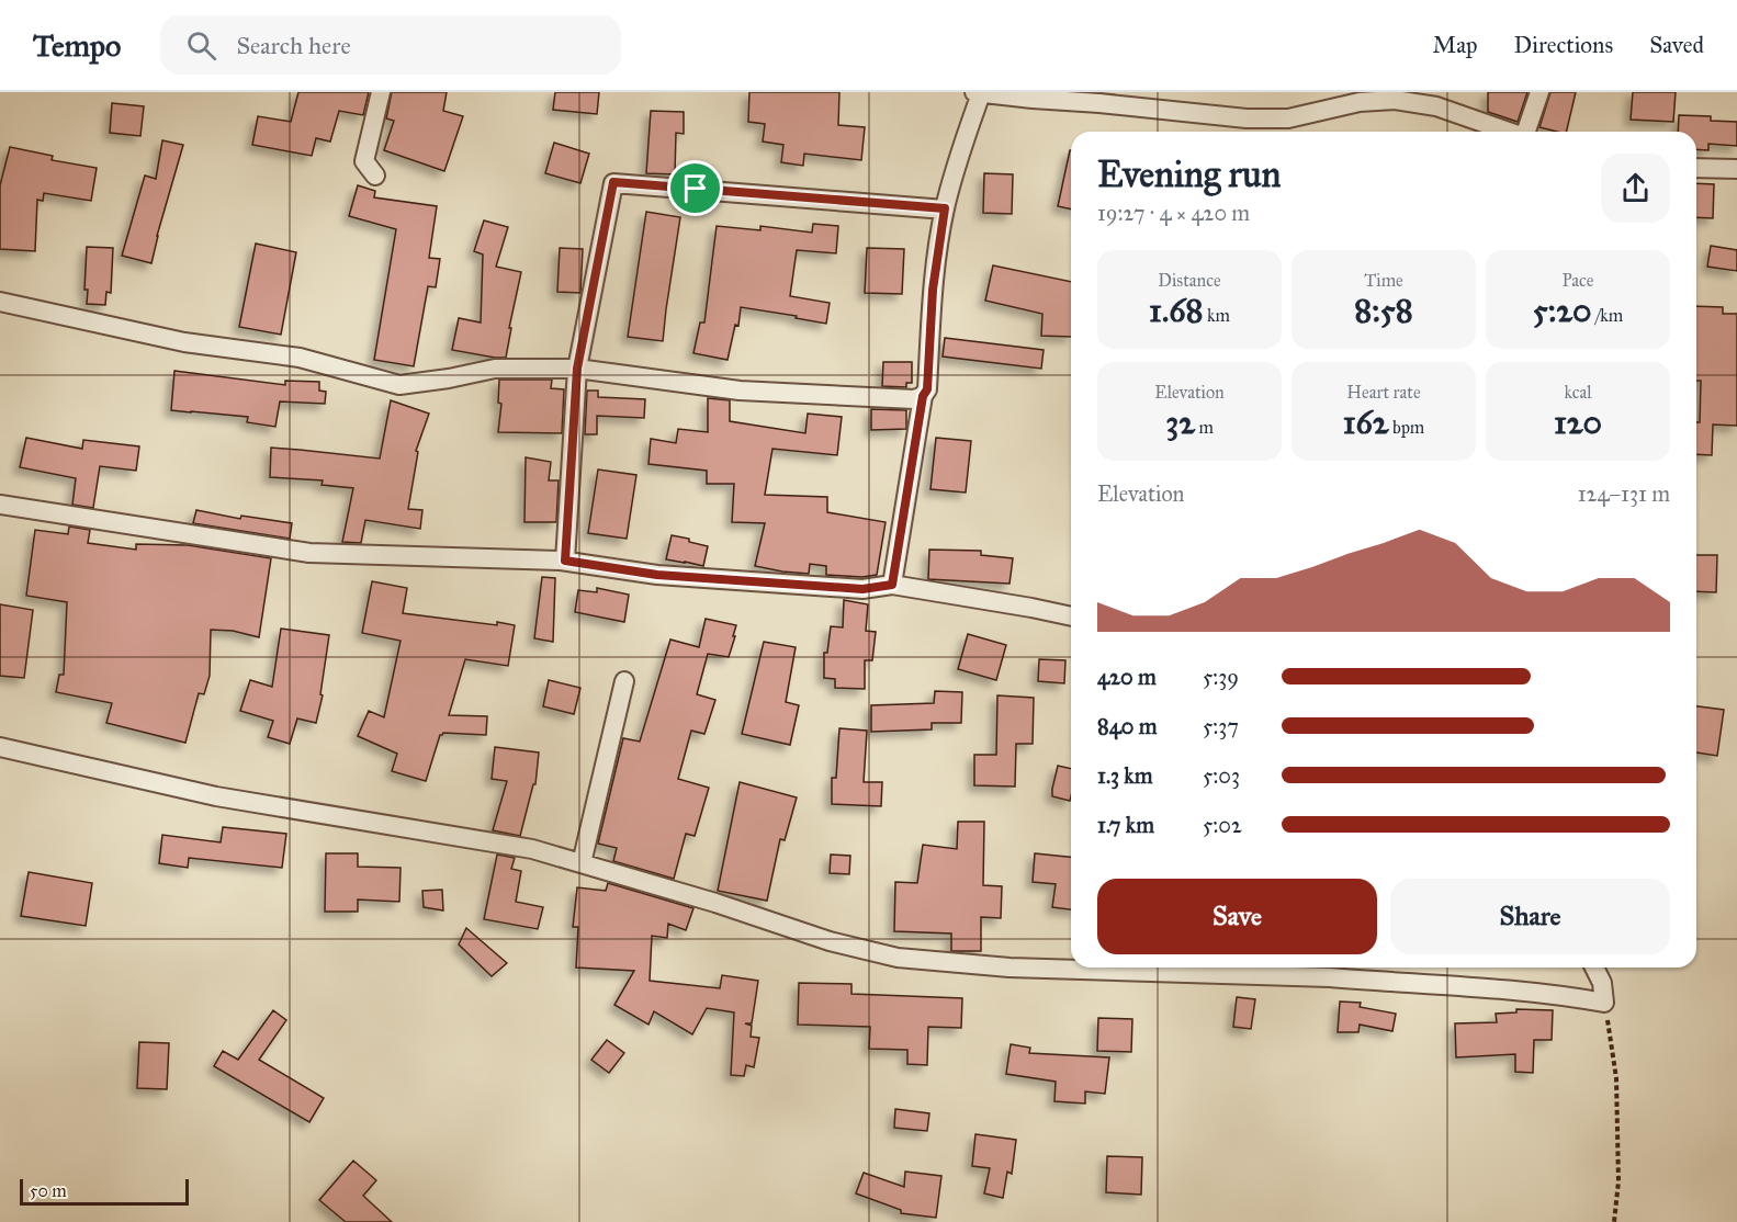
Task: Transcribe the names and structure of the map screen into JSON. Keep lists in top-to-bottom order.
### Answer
{
  "scale_bar": "50 m",
  "page": {
    "header": "Tempo",
    "search": "Search here",
    "nav": ["Map", "Directions", "Saved"],
    "heading": ["Evening run", "19:27 · 4 × 420 m"],
    "stats": [
      ["Distance", "1.68 km"],
      ["Time", "8:58"],
      ["Pace", "5:20 /km"],
      ["Elevation", "32 m"],
      ["Heart rate", "162 bpm"],
      ["kcal", "120"]
    ],
    "chart": ["Elevation", "124–131 m"],
    "list": [
      {
        "name": "420 m",
        "note": "5:39"
      },
      {
        "name": "840 m",
        "note": "5:37"
      },
      {
        "name": "1.3 km",
        "note": "5:03"
      },
      {
        "name": "1.7 km",
        "note": "5:02"
      }
    ],
    "buttons": ["Save", "Share"],
    "scale": "50 m"
  }
}
